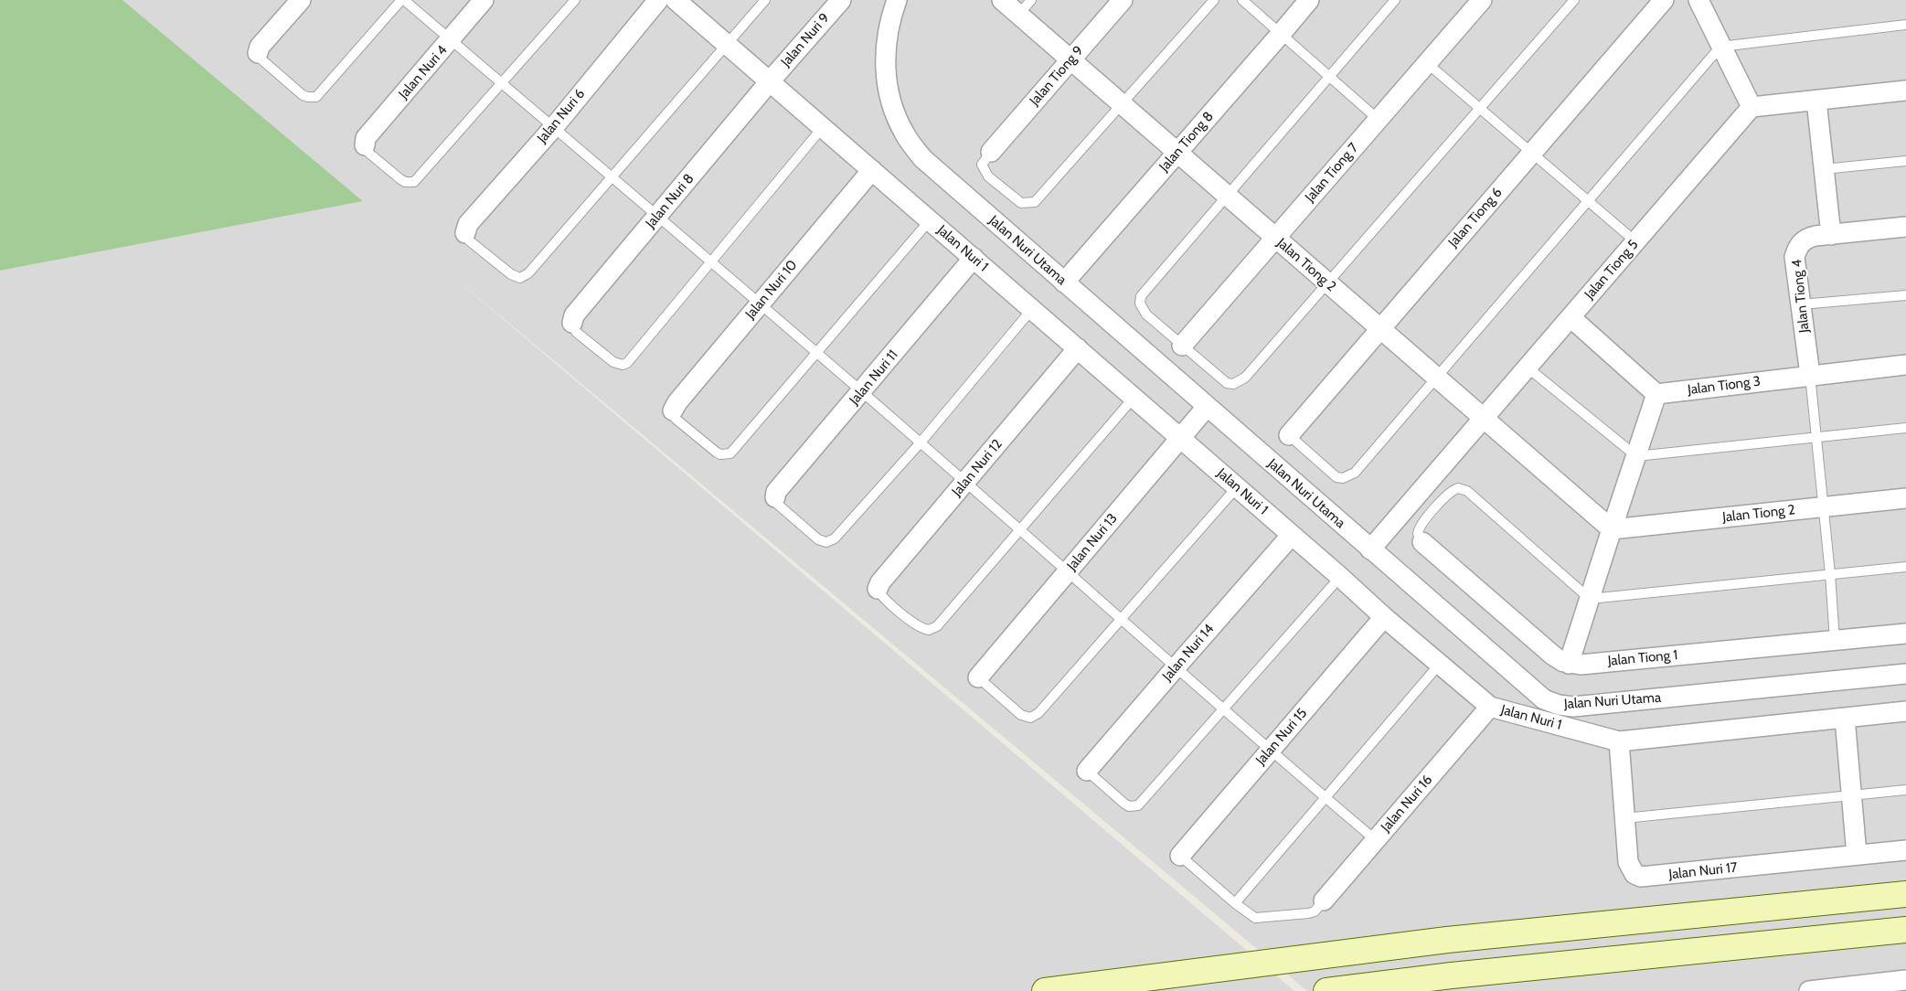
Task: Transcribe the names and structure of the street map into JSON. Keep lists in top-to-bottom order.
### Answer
{
  "streets": {
    "street": [
      "Jalan Nuri 9",
      "Jalan Nuri 4",
      "Jalan Tiong 9",
      "Jalan Nuri 6",
      "Jalan Tiong 8",
      "Jalan Tiong 7",
      "Jalan Nuri 8",
      "Jalan Tiong 6",
      "Jalan Nuri 1",
      "Jalan Nuri Utama",
      "Jalan Tiong 2",
      "Jalan Tiong 5",
      "Jalan Nuri 10",
      "Jalan Tiong 4",
      "Jalan Nuri 11",
      "Jalan Tiong 3",
      "Jalan Nuri 12",
      "Jalan Nuri 13",
      "Jalan Nuri 14",
      "Jalan Tiong 1",
      "Jalan Nuri 15",
      "Jalan Nuri 16",
      "Jalan Nuri 17"
    ]
  },
  "crossings": [
    ["Jalan Nuri 9", "Jalan Nuri 8"],
    ["Jalan Nuri 9", "Jalan Nuri 1"],
    ["Jalan Tiong 9", "Jalan Tiong 2"],
    ["Jalan Tiong 8", "Jalan Nuri Utama"],
    ["Jalan Tiong 8", "Jalan Tiong 2"],
    ["Jalan Tiong 7", "Jalan Tiong 2"],
    ["Jalan Nuri 8", "Jalan Nuri 1"],
    ["Jalan Tiong 6", "Jalan Tiong 2"],
    ["Jalan Nuri 1", "Jalan Nuri 10"],
    ["Jalan Nuri 1", "Jalan Nuri 11"],
    ["Jalan Nuri 1", "Jalan Nuri 12"],
    ["Jalan Nuri 1", "Jalan Nuri 13"],
    ["Jalan Nuri 1", "Jalan Nuri 14"],
    ["Jalan Nuri 1", "Jalan Nuri 15"],
    ["Jalan Nuri 1", "Jalan Nuri 16"],
    ["Jalan Nuri 1", "Jalan Nuri 17"],
    ["Jalan Nuri Utama", "Jalan Tiong 5"],
    ["Jalan Nuri Utama", "Jalan Nuri 13"],
    ["Jalan Tiong 2", "Jalan Tiong 5"],
    ["Jalan Tiong 4", "Jalan Tiong 3"]
  ]
}
